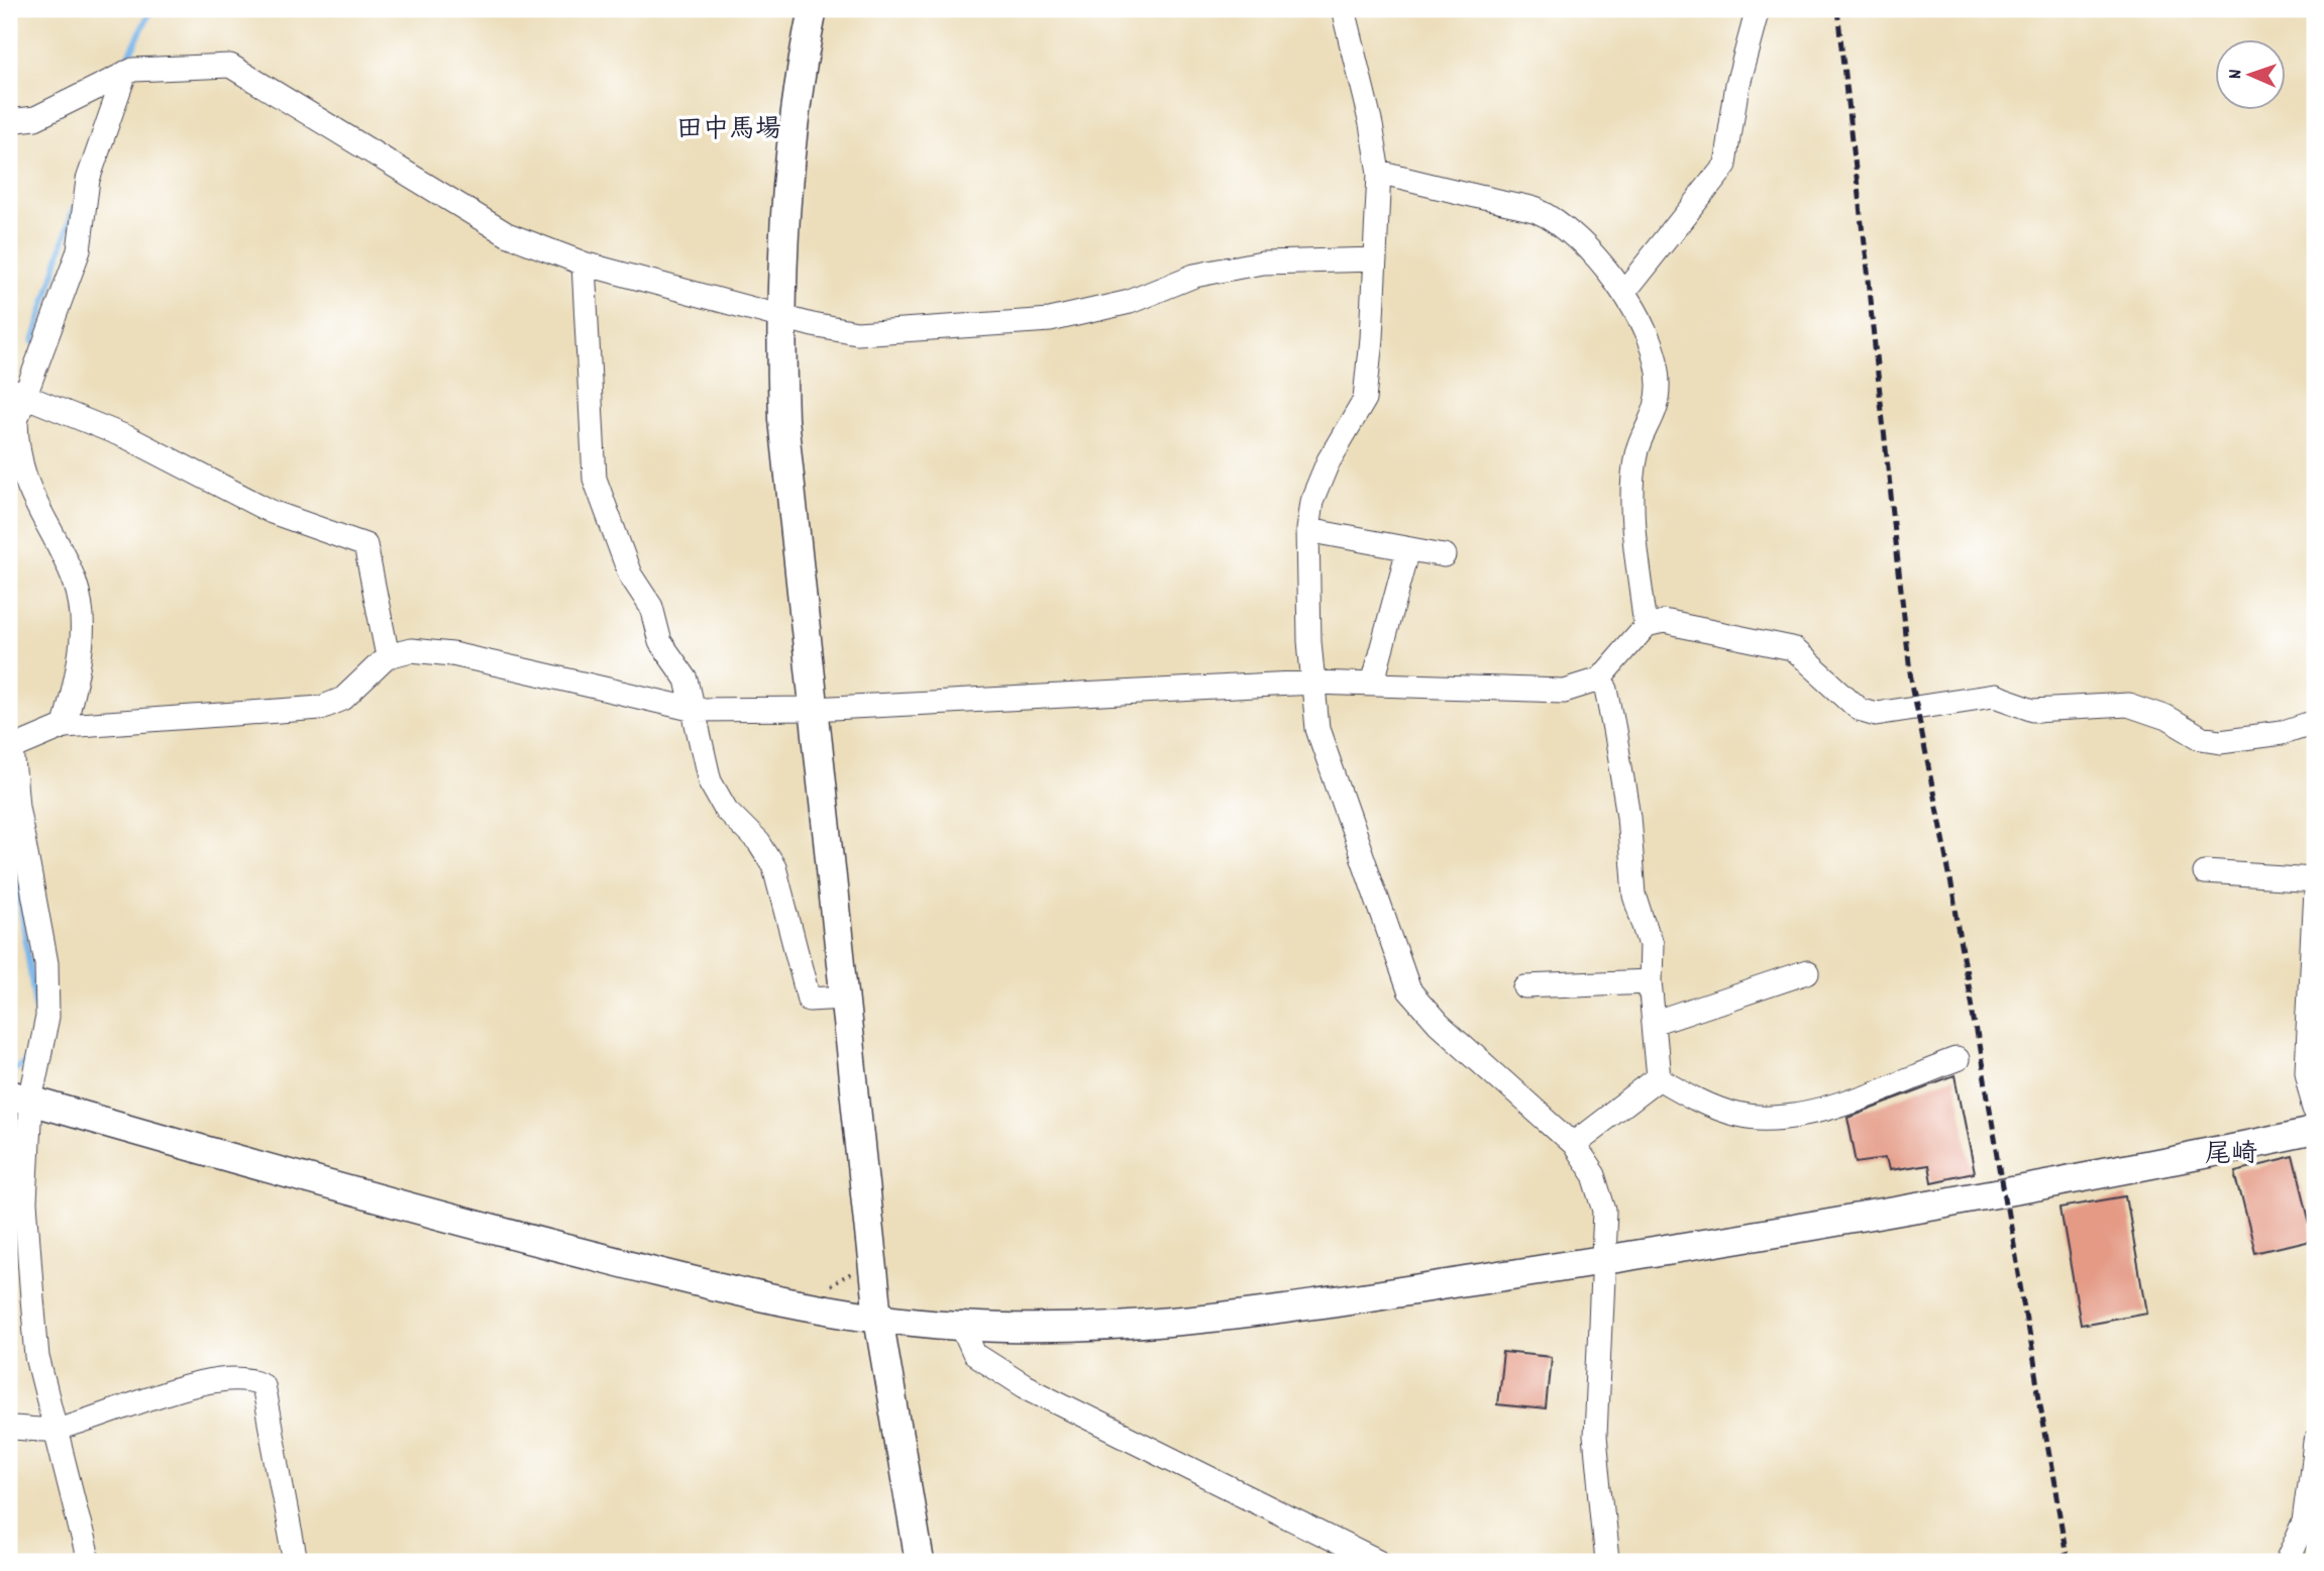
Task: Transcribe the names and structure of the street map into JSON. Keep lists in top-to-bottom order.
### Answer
{
  "districts": ["田中馬場", "尾崎"],
  "north": "left"
}
